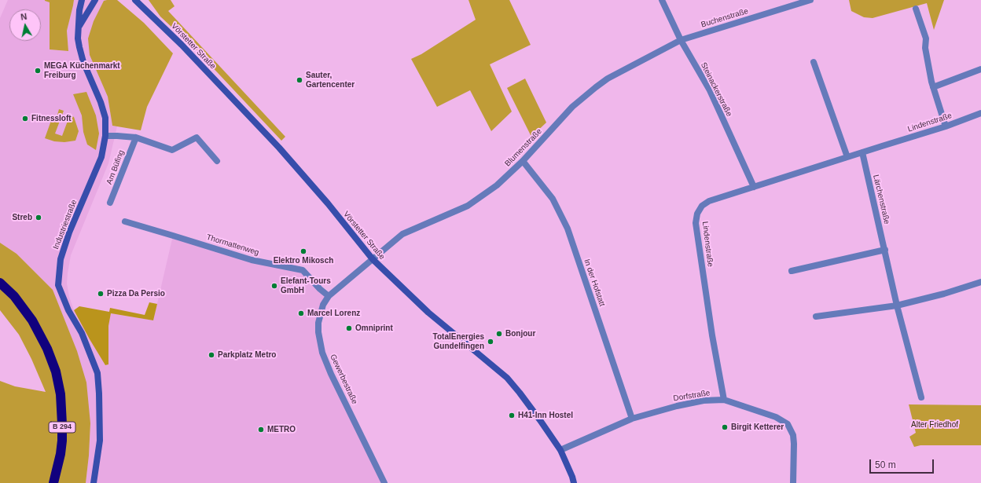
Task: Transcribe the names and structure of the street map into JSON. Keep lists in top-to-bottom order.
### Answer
{
  "streets": {
    "highway": ["B 294"],
    "street": [
      "Buchenstraße",
      "Vörstetter Straße",
      "Steinackerstraße",
      "Lindenstraße",
      "Blumenstraße",
      "Am Büfing",
      "Lärchenstraße",
      "Industriestraße",
      "Thormattenweg",
      "In der Hofstatt",
      "Gewerbestraße",
      "Dorfstraße"
    ]
  },
  "crossings": [
    ["Buchenstraße", "Steinackerstraße"],
    ["Buchenstraße", "Blumenstraße"],
    ["Vörstetter Straße", "Blumenstraße"],
    ["Vörstetter Straße", "Gewerbestraße"],
    ["Vörstetter Straße", "Dorfstraße"],
    ["Steinackerstraße", "Lindenstraße"],
    ["Steinackerstraße", "Blumenstraße"],
    ["Lindenstraße", "Lärchenstraße"],
    ["Lindenstraße", "Dorfstraße"],
    ["Blumenstraße", "In der Hofstatt"],
    ["Blumenstraße", "Gewerbestraße"],
    ["Thormattenweg", "Gewerbestraße"],
    ["In der Hofstatt", "Dorfstraße"]
  ],
  "parks": ["Alter Friedhof"],
  "places": [
    "MEGA Küchenmarkt Freiburg",
    "Sauter, Gartencenter",
    "Fitnessloft",
    "Streb",
    "Elektro Mikosch",
    "Elefant-Tours GmbH",
    "Pizza Da Persio",
    "Marcel Lorenz",
    "Omniprint",
    "Bonjour",
    "TotalEnergies Gundelfingen",
    "Parkplatz Metro",
    "H41-Inn Hostel",
    "Birgit Ketterer",
    "METRO"
  ],
  "scale_bar": "50 m",
  "north": "top"
}
